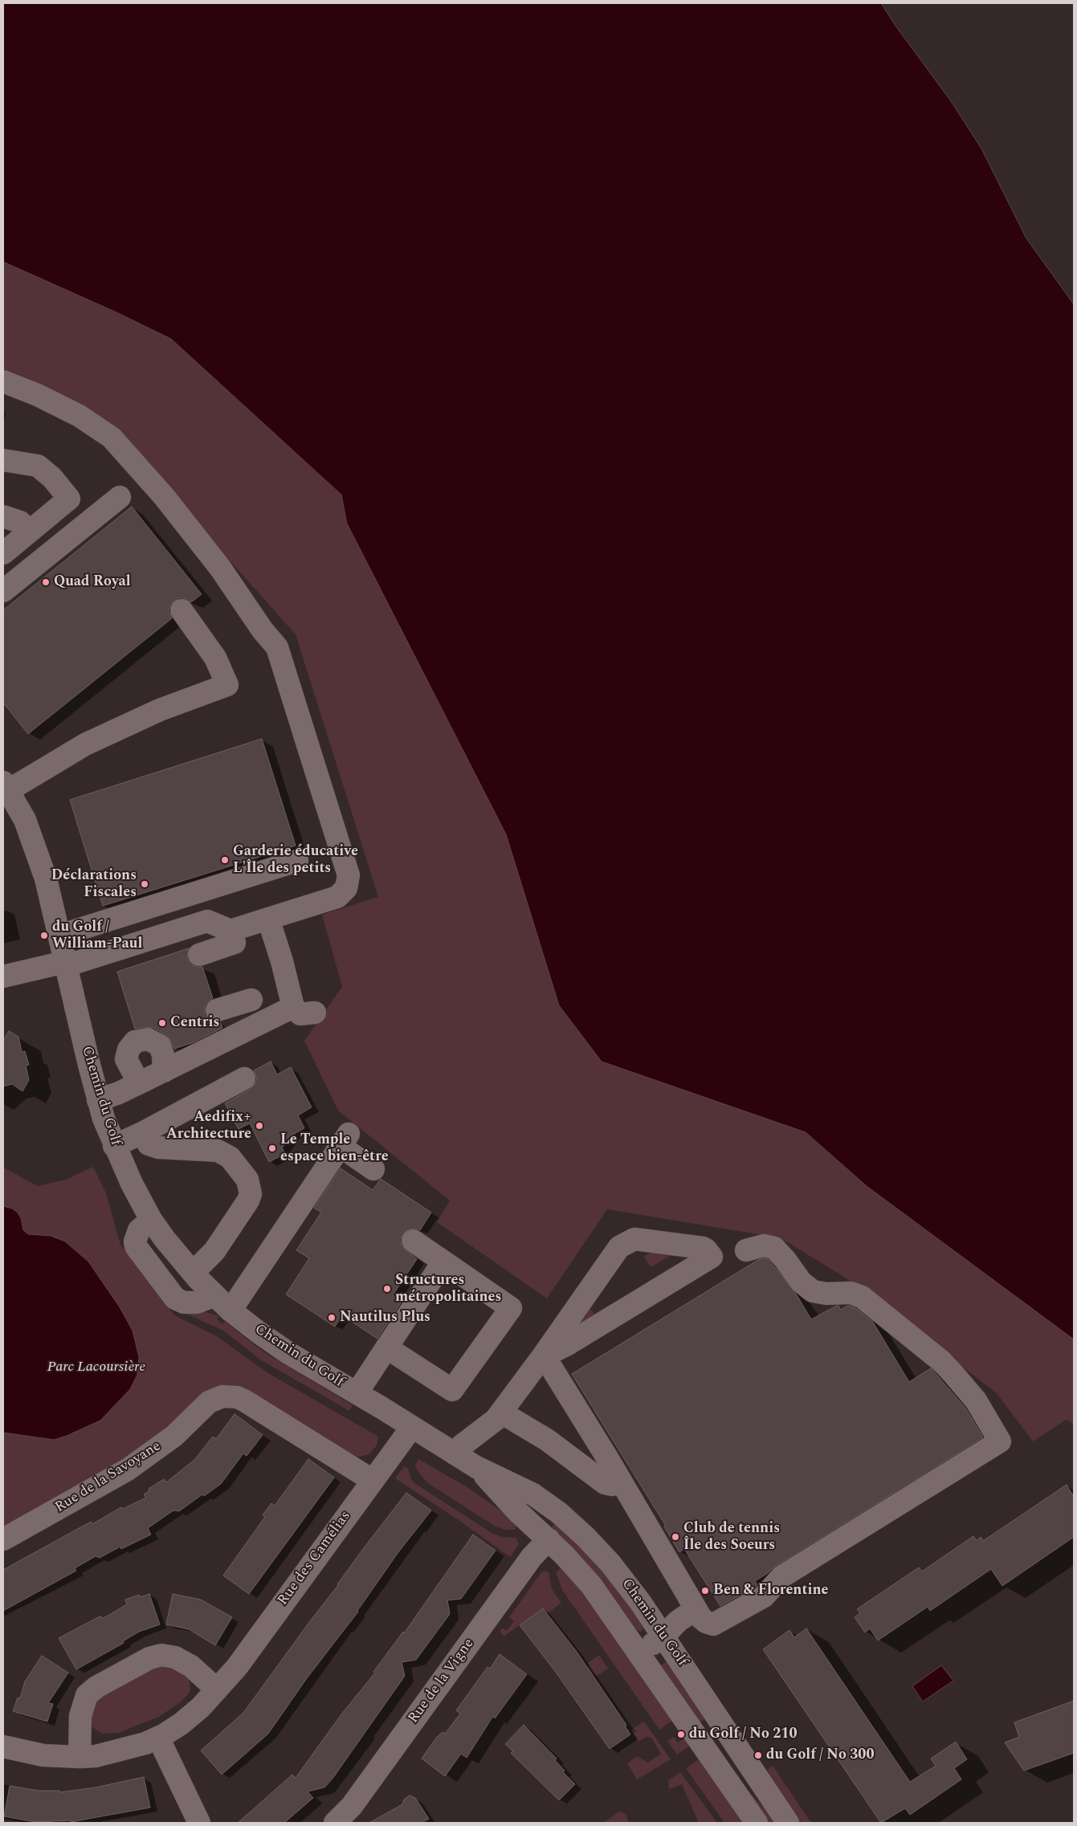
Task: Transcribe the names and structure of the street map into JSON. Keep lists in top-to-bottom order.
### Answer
{
  "streets": {
    "street": [
      "Chemin du Golf",
      "Rue de la Savoyane",
      "Rue des Camélias",
      "Rue de la Vigne"
    ]
  },
  "crossings": [
    ["Chemin du Golf", "Rue des Camélias"],
    ["Chemin du Golf", "Rue de la Vigne"],
    ["Rue de la Savoyane", "Rue des Camélias"]
  ],
  "parks": ["Parc Lacoursière"],
  "places": [
    "Quad Royal",
    "Garderie éducative L'Île des petits",
    "Déclarations Fiscales",
    "du Golf / William-Paul",
    "Centris",
    "Aedifix+ Architecture",
    "Le Temple espace bien-être",
    "Structures métropolitaines",
    "Nautilus Plus",
    "Club de tennis Île des Soeurs",
    "Ben & Florentine",
    "du Golf / No 210",
    "du Golf / No 300"
  ]
}
